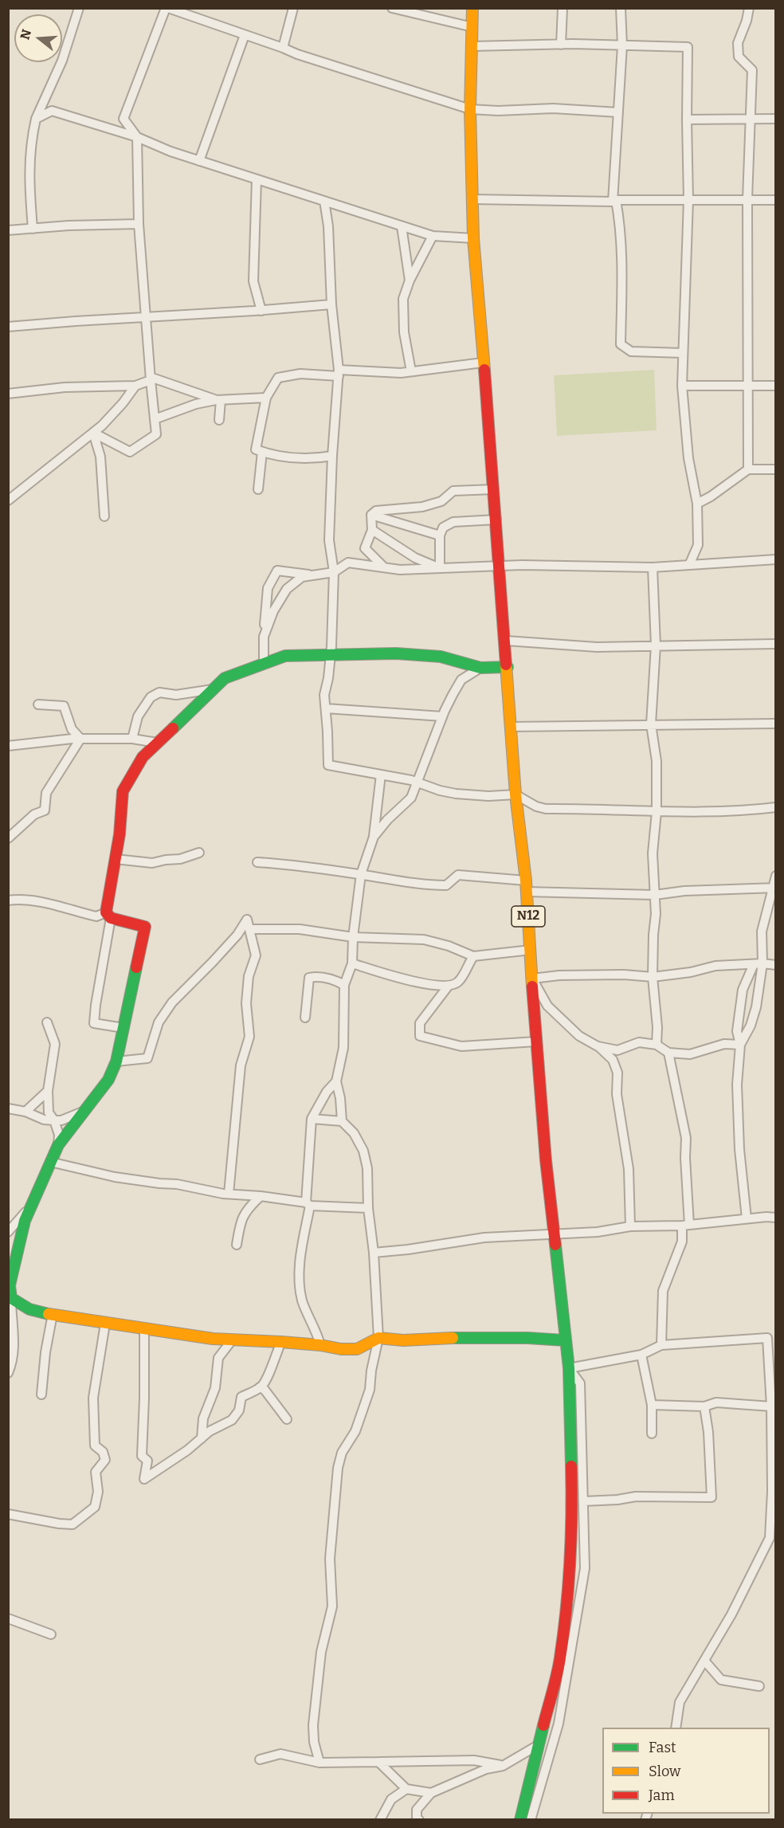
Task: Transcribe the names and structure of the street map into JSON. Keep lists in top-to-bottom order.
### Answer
{
  "streets": {
    "main road": ["N12"]
  },
  "legend": ["Fast", "Slow", "Jam"],
  "north": "left"
}
